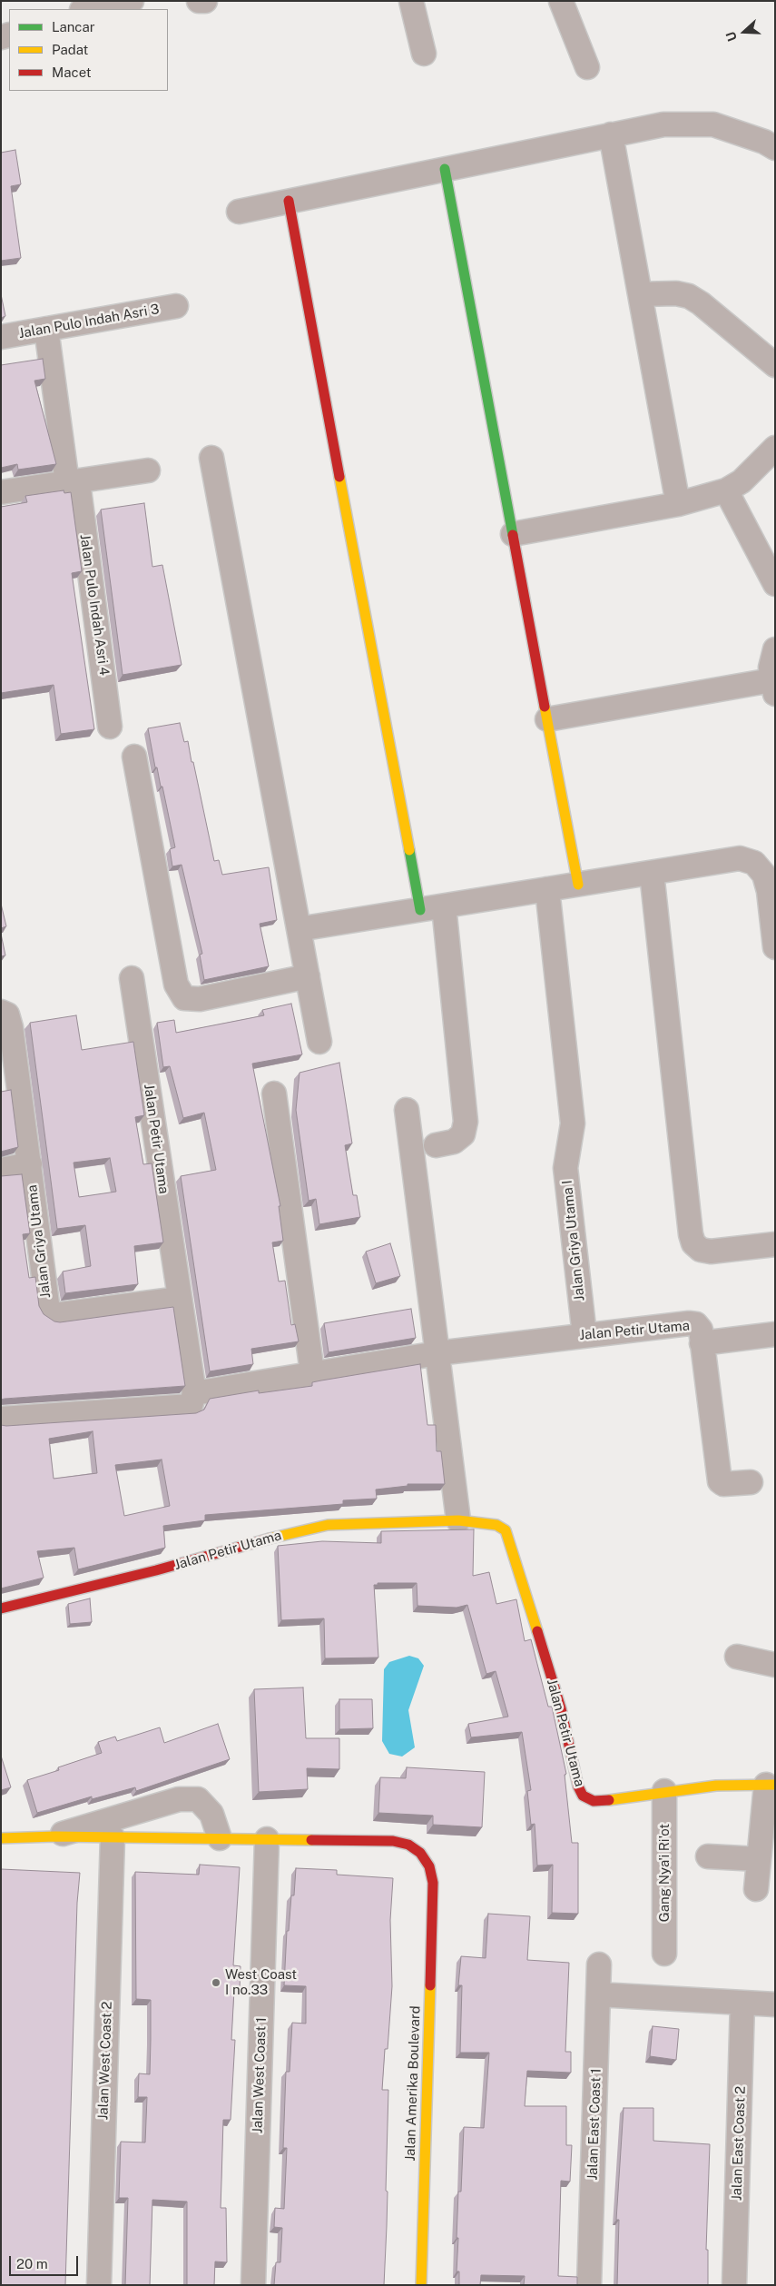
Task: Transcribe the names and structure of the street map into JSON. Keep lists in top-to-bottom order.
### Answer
{
  "streets": {
    "street": [
      "Jalan Pulo Indah Asri 3",
      "Jalan Pulo Indah Asri 4",
      "Jalan Petir Utama",
      "Jalan Griya Utama I",
      "Jalan Griya Utama",
      "Gang Nya'i Ri'ot",
      "Jalan West Coast 2",
      "Jalan West Coast 1",
      "Jalan Amerika Boulevard",
      "Jalan East Coast 1",
      "Jalan East Coast 2"
    ]
  },
  "crossings": [
    ["Jalan Pulo Indah Asri 3", "Jalan Pulo Indah Asri 4"],
    ["Jalan Petir Utama", "Jalan Griya Utama I"],
    ["Jalan Petir Utama", "Jalan Griya Utama"],
    ["Jalan Petir Utama", "Gang Nya'i Ri'ot"],
    ["Jalan West Coast 2", "Jalan Amerika Boulevard"],
    ["Jalan West Coast 1", "Jalan Amerika Boulevard"]
  ],
  "places": ["West Coast I no.33"],
  "legend": ["Lancar", "Padat", "Macet"],
  "scale_bar": "20 m",
  "north": "left"
}
